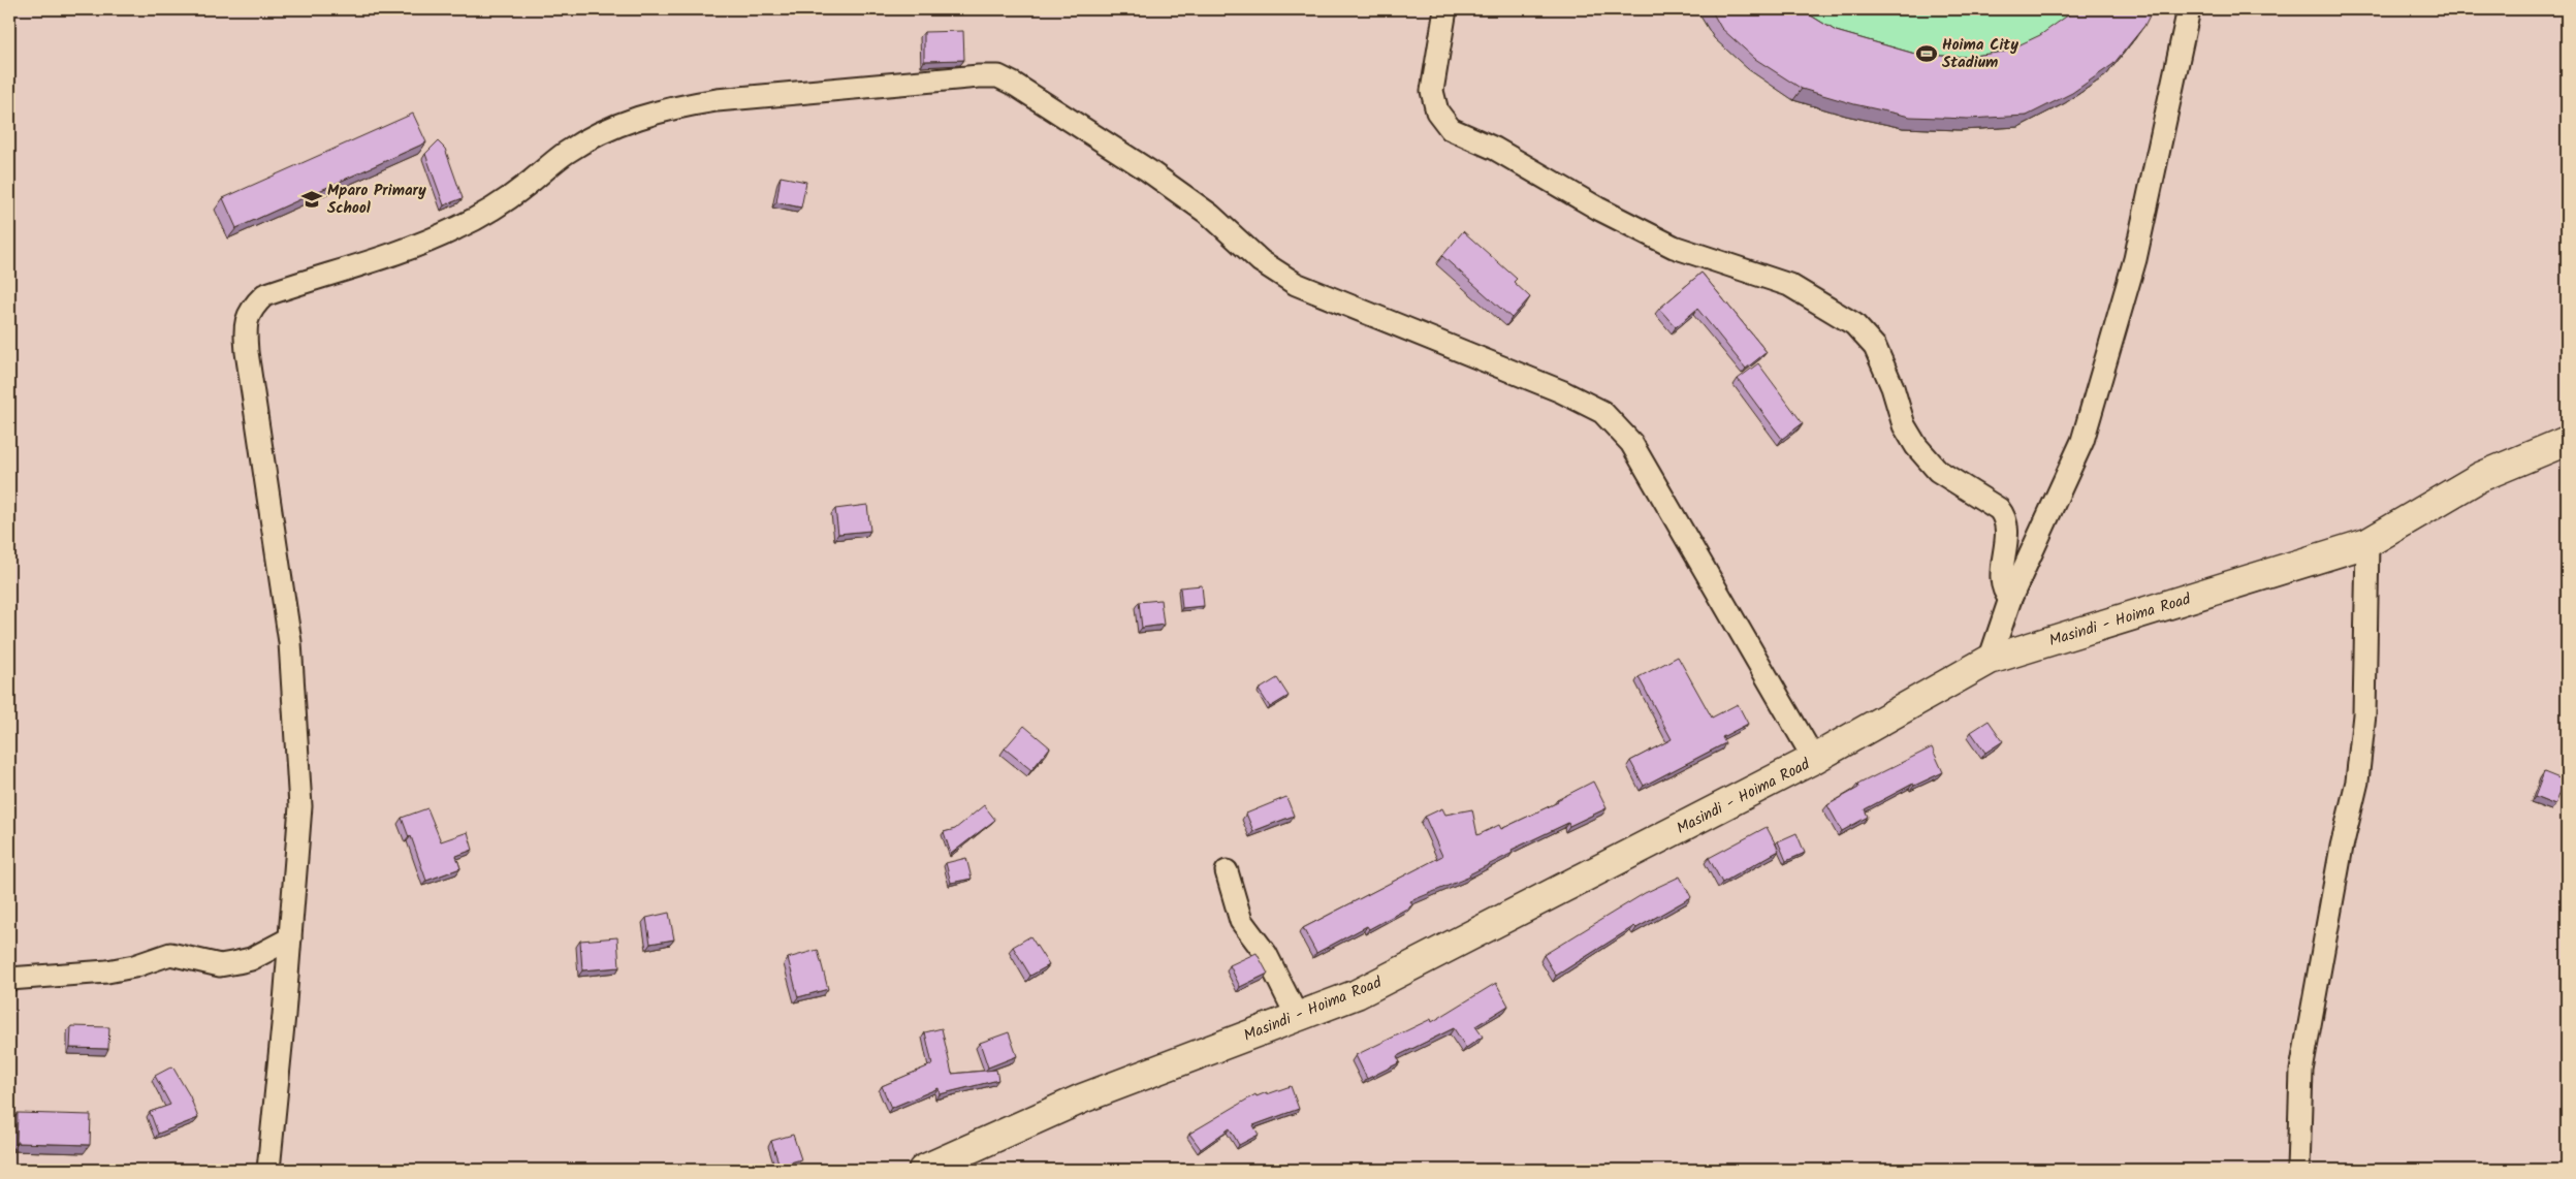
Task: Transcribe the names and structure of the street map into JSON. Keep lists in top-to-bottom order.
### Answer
{
  "streets": {
    "main road": ["Masindi - Hoima Road"]
  },
  "places": {
    "sports": ["Hoima City Stadium"],
    "school or university": ["Mparo Primary School"]
  }
}
